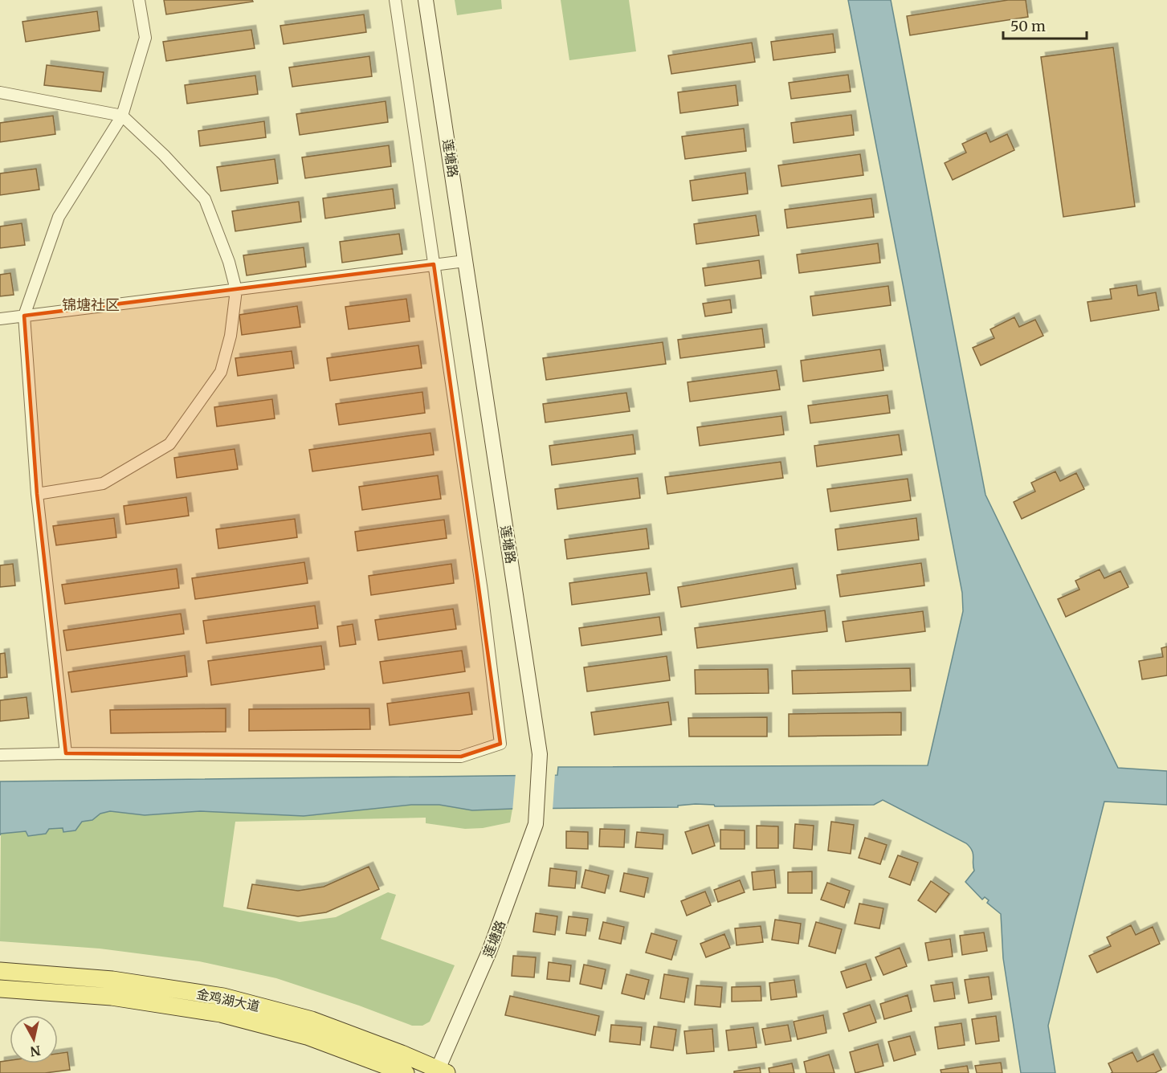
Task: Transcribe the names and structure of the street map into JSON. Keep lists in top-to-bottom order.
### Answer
{
  "streets": {
    "main road": ["金鸡湖大道"],
    "street": ["莲塘路"]
  },
  "crossings": [
    ["莲塘路", "金鸡湖大道"]
  ],
  "districts": ["锦塘社区"],
  "scale_bar": "50 m",
  "north": "bottom"
}
